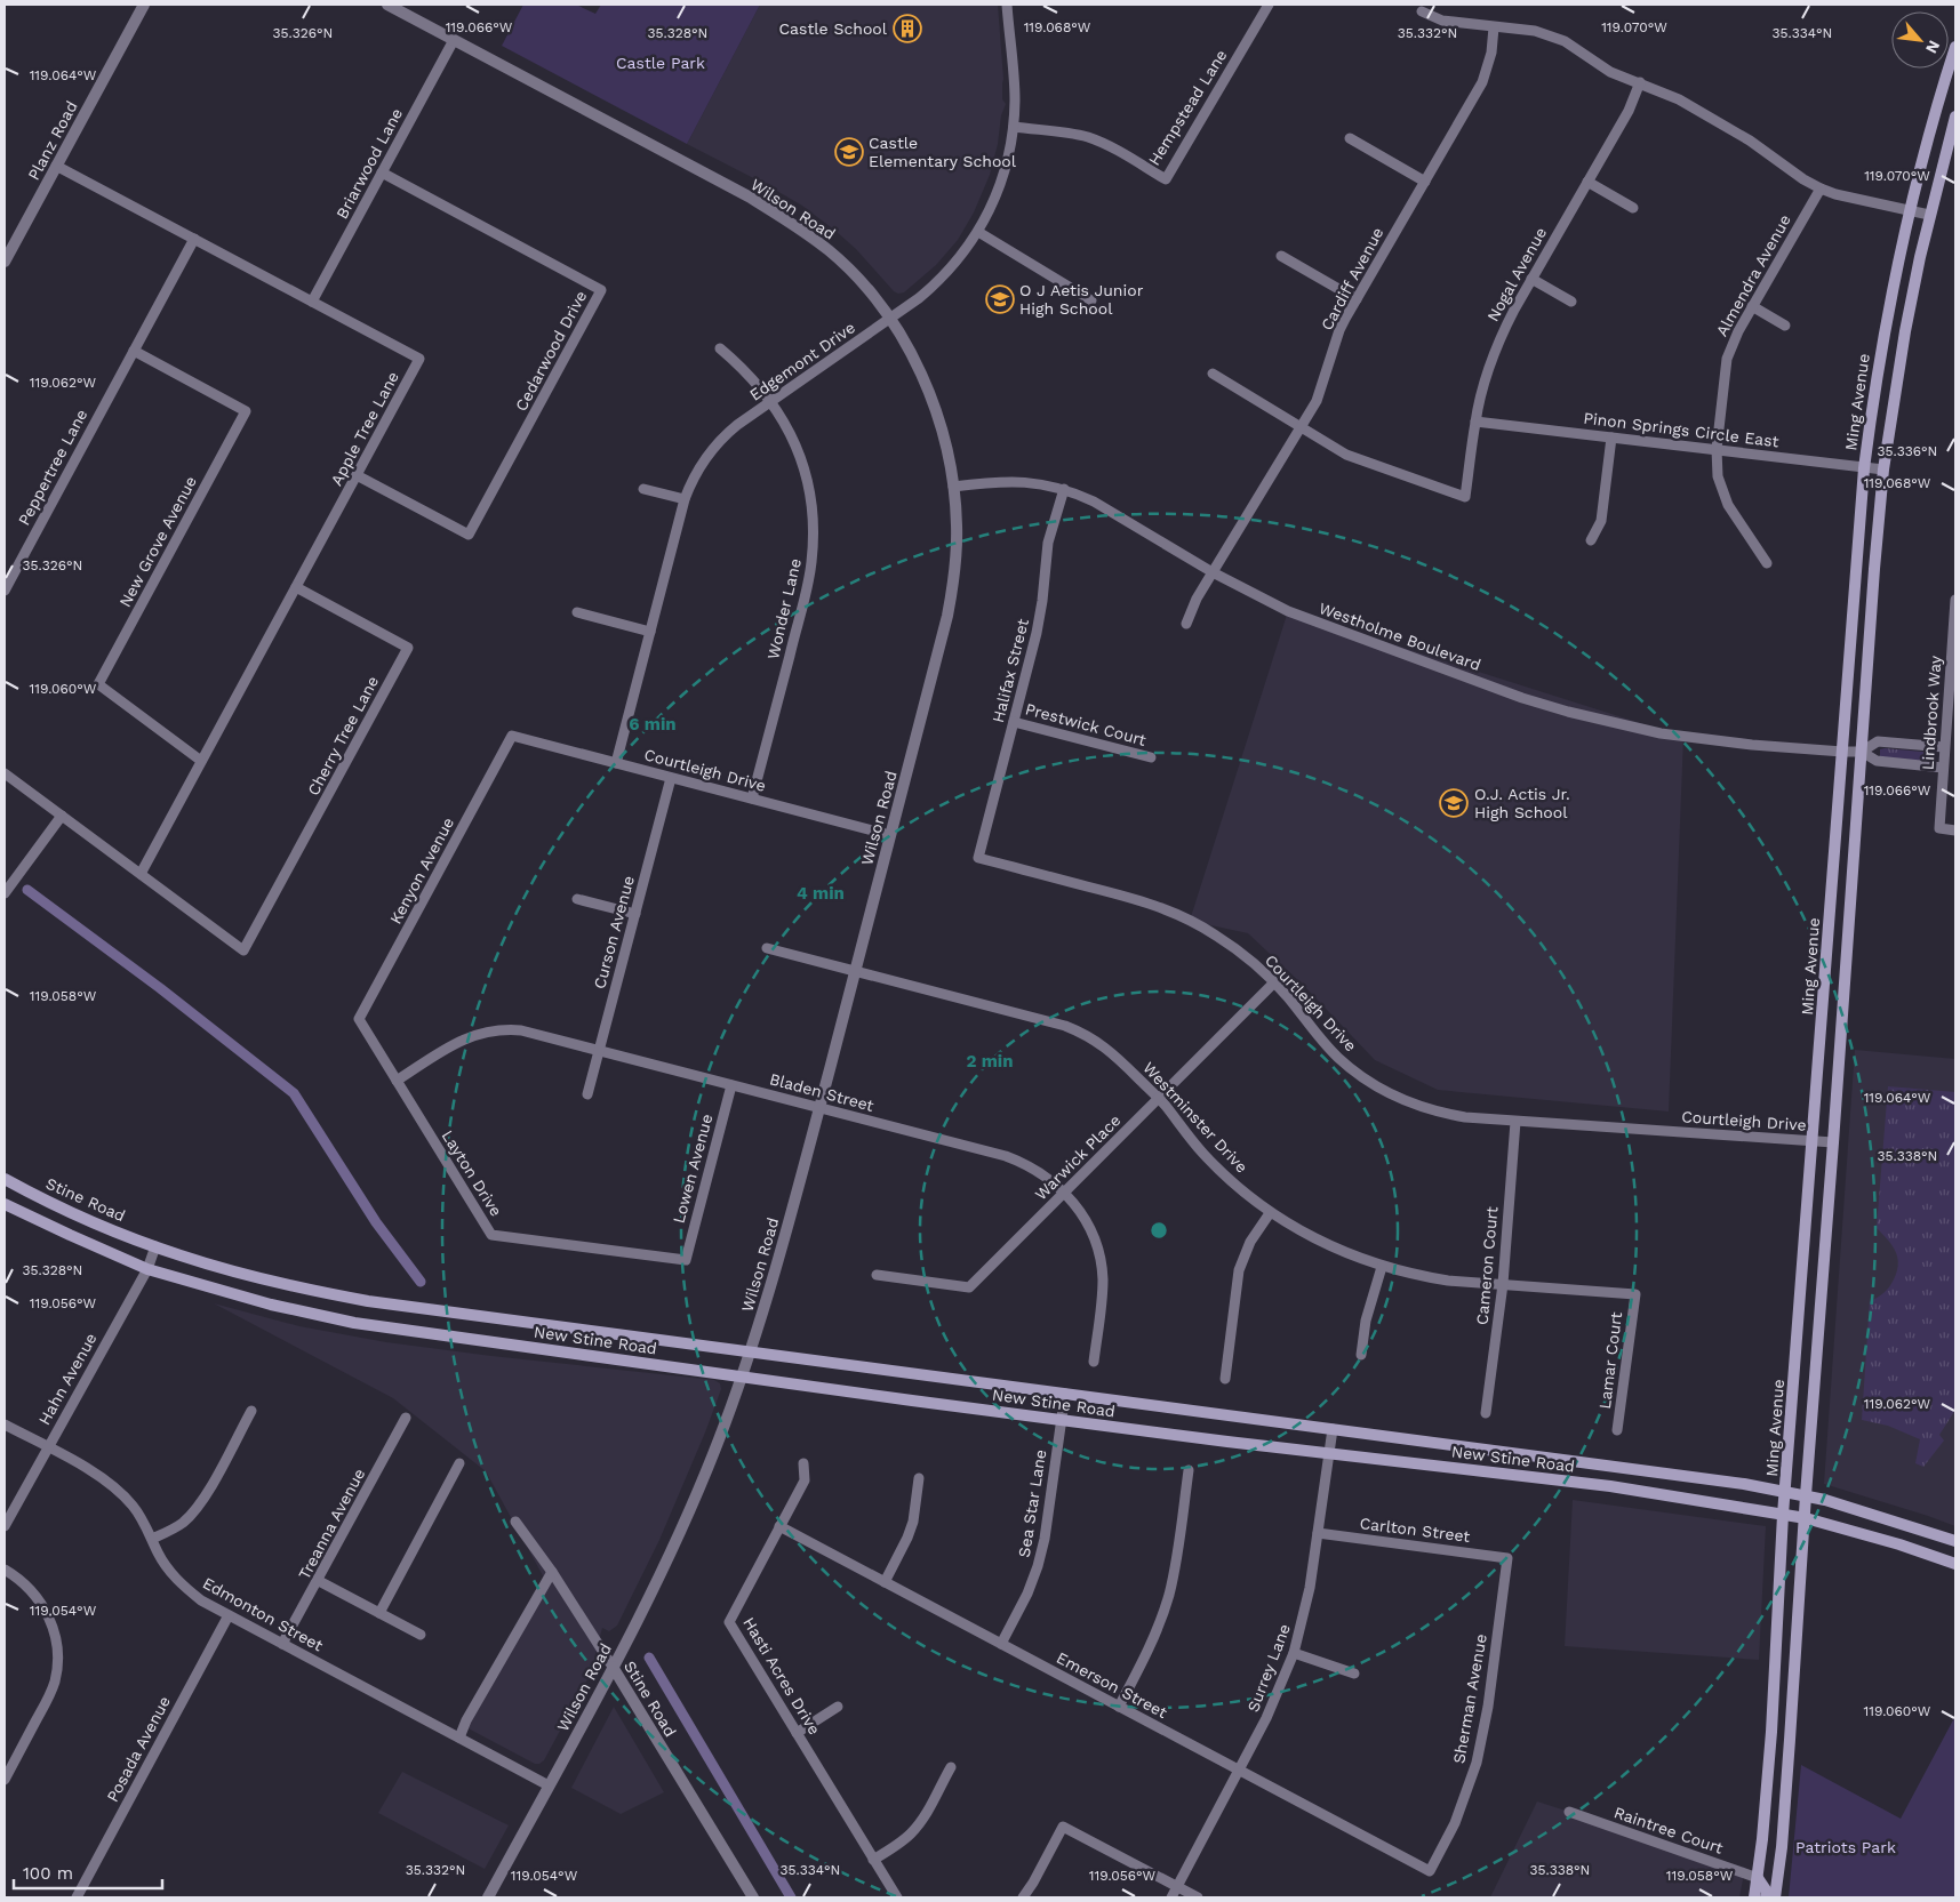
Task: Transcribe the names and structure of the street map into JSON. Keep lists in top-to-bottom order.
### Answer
{
  "streets": {
    "main road": ["Ming Avenue", "Stine Road", "New Stine Road"],
    "street": [
      "Hempstead Lane",
      "Planz Road",
      "Briarwood Lane",
      "Wilson Road",
      "Nogal Avenue",
      "Almendra Avenue",
      "Cardiff Avenue",
      "Cedarwood Drive",
      "Edgemont Drive",
      "Apple Tree Lane",
      "Pinon Springs Circle East",
      "Peppertree Lane",
      "New Grove Avenue",
      "Wonder Lane",
      "Westholme Boulevard",
      "Halifax Street",
      "Lindbrook Way",
      "Prestwick Court",
      "Cherry Tree Lane",
      "Courtleigh Drive",
      "Kenyon Avenue",
      "Curson Avenue",
      "Bladen Street",
      "Westminster Drive",
      "Warwick Place",
      "Lowen Avenue",
      "Layton Drive",
      "Cameron Court",
      "Lamar Court",
      "Hahn Avenue",
      "Sea Star Lane",
      "Treanna Avenue",
      "Carlton Street",
      "Edmonton Street",
      "Surrey Lane",
      "Hasti Acres Drive",
      "Emerson Street",
      "Sherman Avenue",
      "Posada Avenue",
      "Raintree Court"
    ]
  },
  "crossings": [
    ["Hempstead Lane", "Edgemont Drive"],
    ["Planz Road", "Apple Tree Lane"],
    ["Briarwood Lane", "Wilson Road"],
    ["Briarwood Lane", "Cedarwood Drive"],
    ["Briarwood Lane", "Apple Tree Lane"],
    ["Wilson Road", "Edgemont Drive"],
    ["Wilson Road", "Westholme Boulevard"],
    ["Wilson Road", "Courtleigh Drive"],
    ["Wilson Road", "Bladen Street"],
    ["Wilson Road", "Westminster Drive"],
    ["Wilson Road", "Stine Road"],
    ["Wilson Road", "New Stine Road"],
    ["Wilson Road", "Edmonton Street"],
    ["Nogal Avenue", "Cardiff Avenue"],
    ["Nogal Avenue", "Pinon Springs Circle East"],
    ["Almendra Avenue", "Pinon Springs Circle East"],
    ["Cardiff Avenue", "Westholme Boulevard"],
    ["Cedarwood Drive", "Apple Tree Lane"],
    ["Edgemont Drive", "Wonder Lane"],
    ["Edgemont Drive", "Courtleigh Drive"],
    ["Ming Avenue", "Pinon Springs Circle East"],
    ["Ming Avenue", "Westholme Boulevard"],
    ["Ming Avenue", "Courtleigh Drive"],
    ["Ming Avenue", "New Stine Road"],
    ["Ming Avenue", "Raintree Court"],
    ["Apple Tree Lane", "Peppertree Lane"],
    ["Apple Tree Lane", "New Grove Avenue"],
    ["Apple Tree Lane", "Cherry Tree Lane"],
    ["Peppertree Lane", "New Grove Avenue"],
    ["Wonder Lane", "Courtleigh Drive"],
    ["Westholme Boulevard", "Halifax Street"],
    ["Westholme Boulevard", "Lindbrook Way"],
    ["Halifax Street", "Prestwick Court"],
    ["Halifax Street", "Courtleigh Drive"],
    ["Courtleigh Drive", "Kenyon Avenue"],
    ["Courtleigh Drive", "Curson Avenue"],
    ["Courtleigh Drive", "Warwick Place"],
    ["Courtleigh Drive", "Cameron Court"],
    ["Kenyon Avenue", "Layton Drive"],
    ["Curson Avenue", "Bladen Street"],
    ["Bladen Street", "Warwick Place"],
    ["Bladen Street", "Lowen Avenue"],
    ["Bladen Street", "Layton Drive"],
    ["Westminster Drive", "Warwick Place"],
    ["Westminster Drive", "Cameron Court"],
    ["Westminster Drive", "Lamar Court"],
    ["Lowen Avenue", "Layton Drive"],
    ["Stine Road", "New Stine Road"],
    ["Stine Road", "Hahn Avenue"],
    ["New Stine Road", "Hahn Avenue"],
    ["New Stine Road", "Sea Star Lane"],
    ["New Stine Road", "Surrey Lane"],
    ["Hahn Avenue", "Edmonton Street"],
    ["Sea Star Lane", "Emerson Street"],
    ["Treanna Avenue", "Edmonton Street"],
    ["Carlton Street", "Surrey Lane"],
    ["Carlton Street", "Sherman Avenue"],
    ["Edmonton Street", "Posada Avenue"],
    ["Surrey Lane", "Emerson Street"],
    ["Hasti Acres Drive", "Emerson Street"],
    ["Emerson Street", "Sherman Avenue"]
  ],
  "parks": ["Castle Park", "Patriots Park"],
  "places": {
    "building": ["Castle School"],
    "school or university": ["Castle Elementary School", "O J Aetis Junior High School", "O.J. Actis Jr. High School"]
  },
  "scale_bar": "100 m",
  "north": "bottom right",
  "coordinates": [
    "119.066°W",
    "119.068°W",
    "119.070°W",
    "35.326°N",
    "35.328°N",
    "35.332°N",
    "35.334°N",
    "119.064°W",
    "119.062°W",
    "35.336°N",
    "119.060°W",
    "119.058°W",
    "35.338°N",
    "119.056°W",
    "119.054°W"
  ],
  "rings": ["6 min", "4 min", "2 min"]
}
